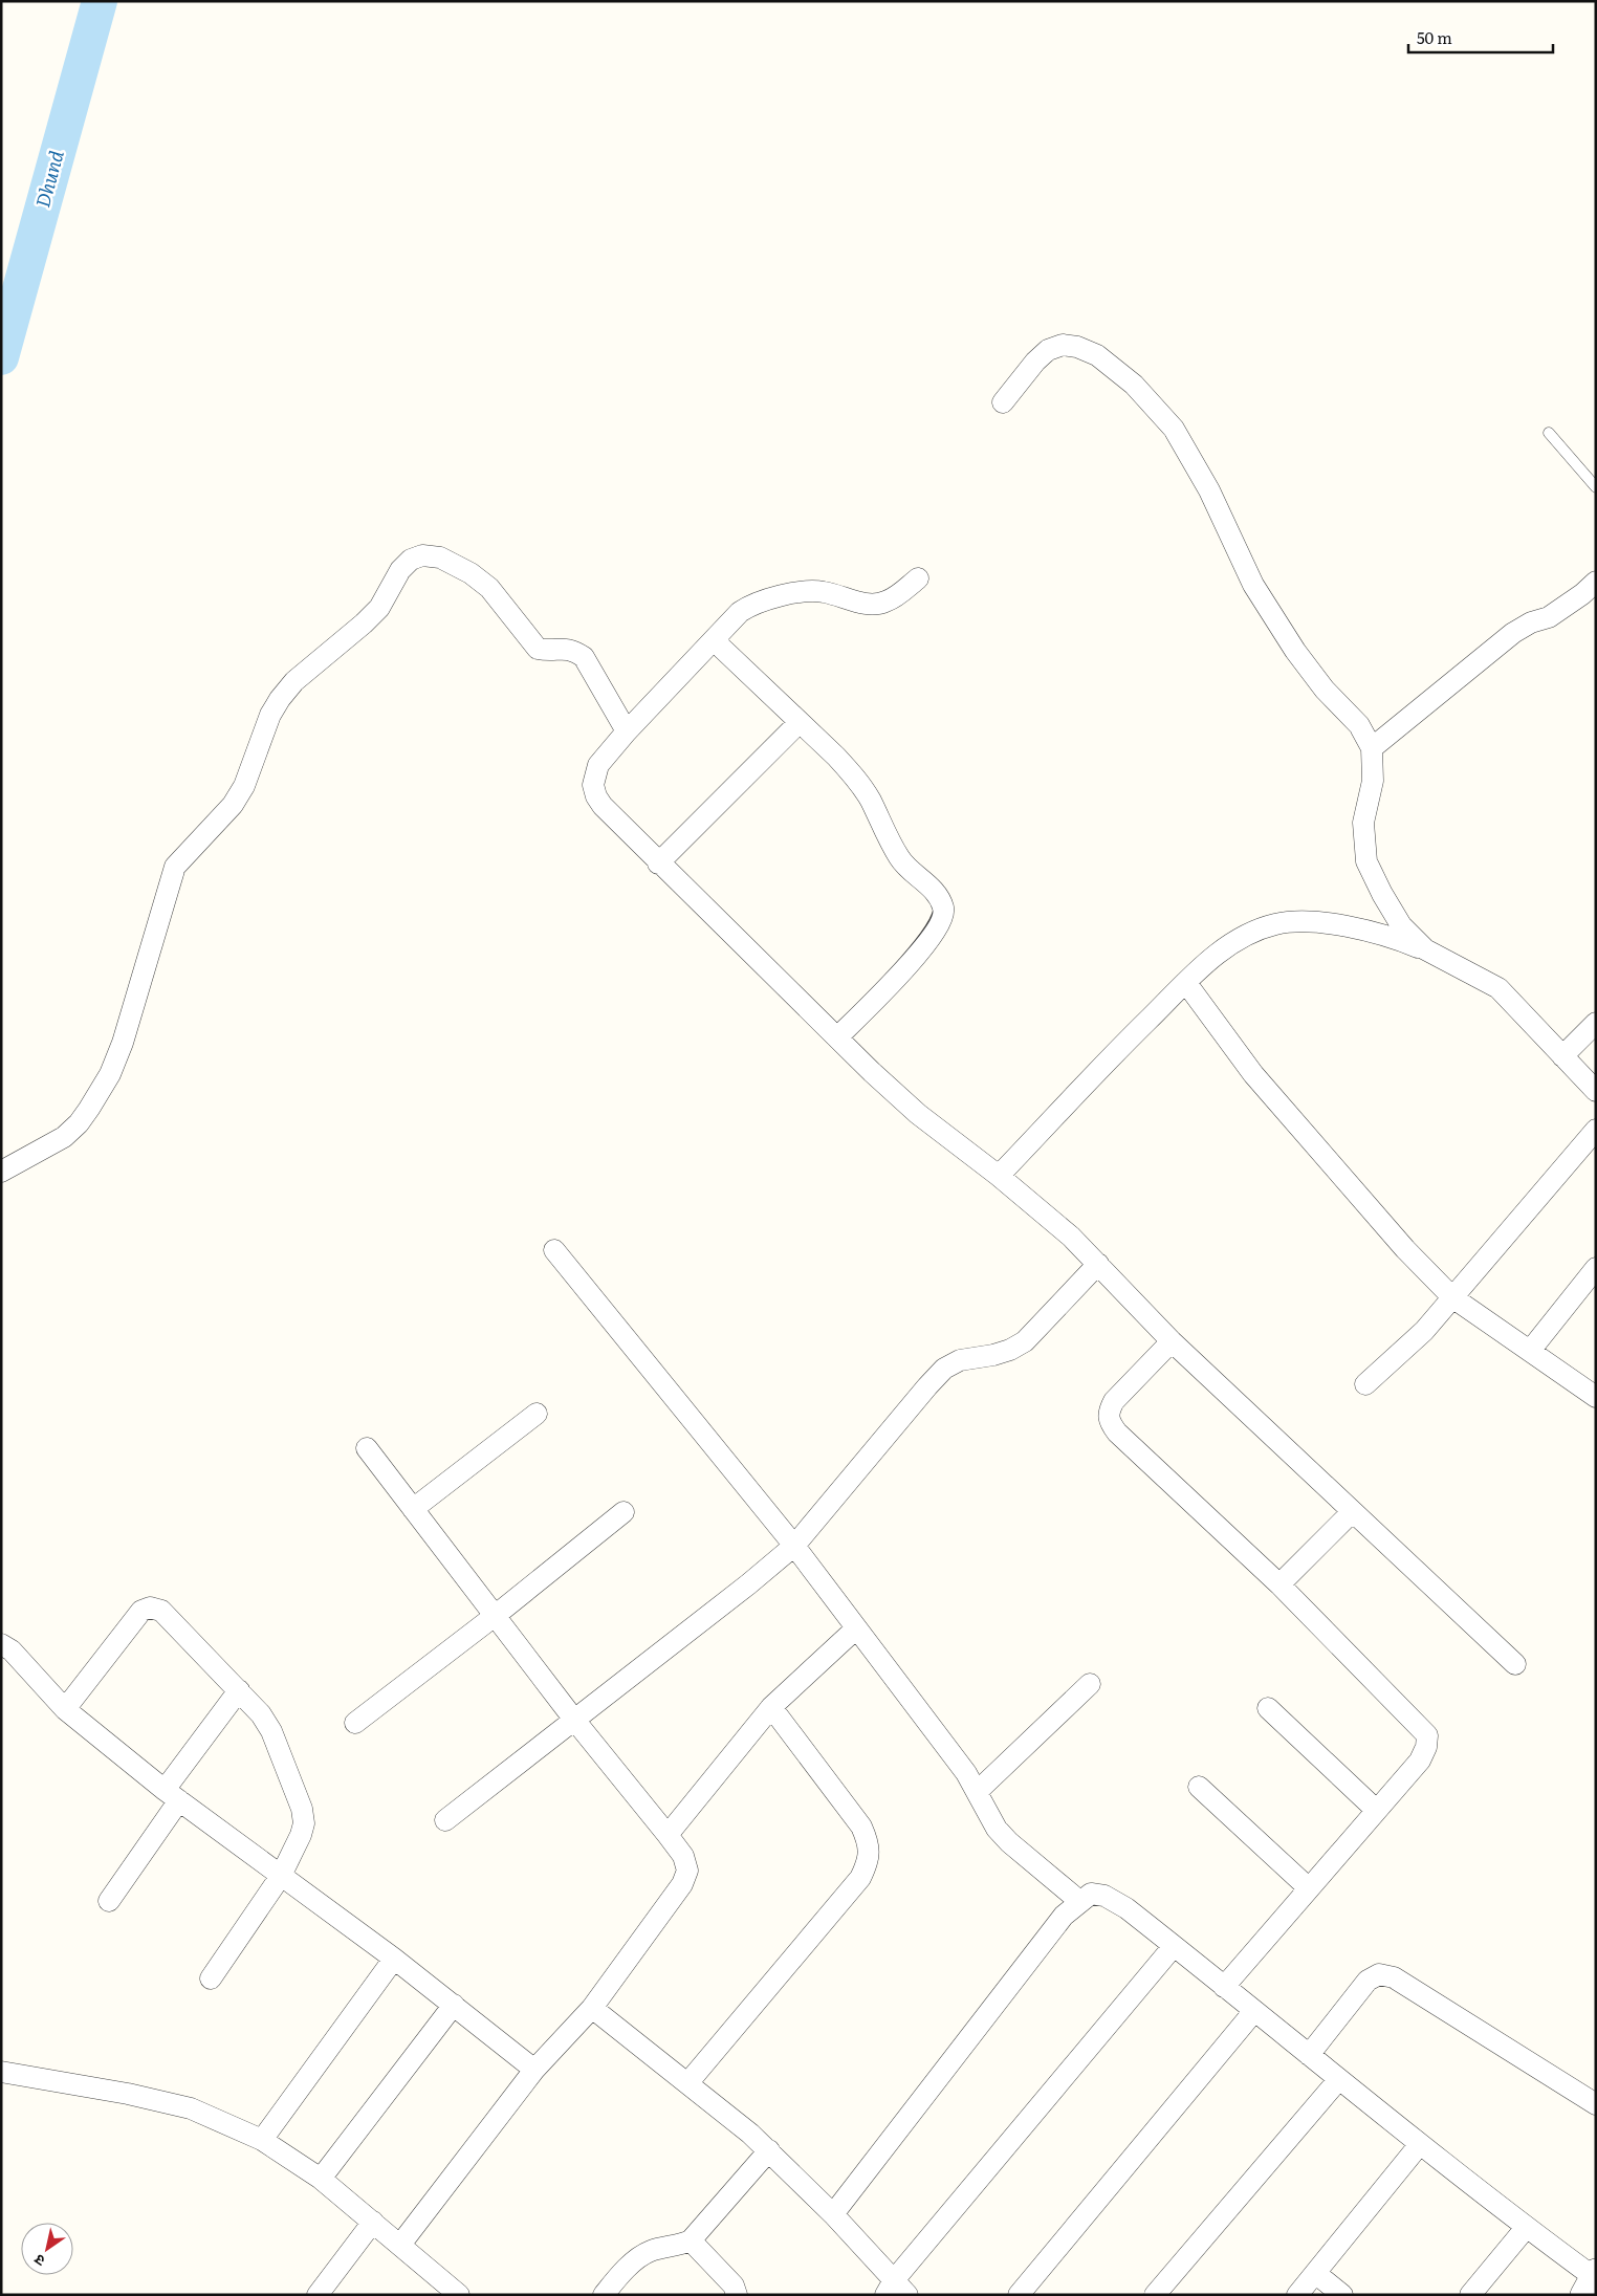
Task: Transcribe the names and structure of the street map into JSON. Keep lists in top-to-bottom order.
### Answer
{
  "water": ["Dhund"],
  "scale_bar": "50 m",
  "north": "bottom left"
}
